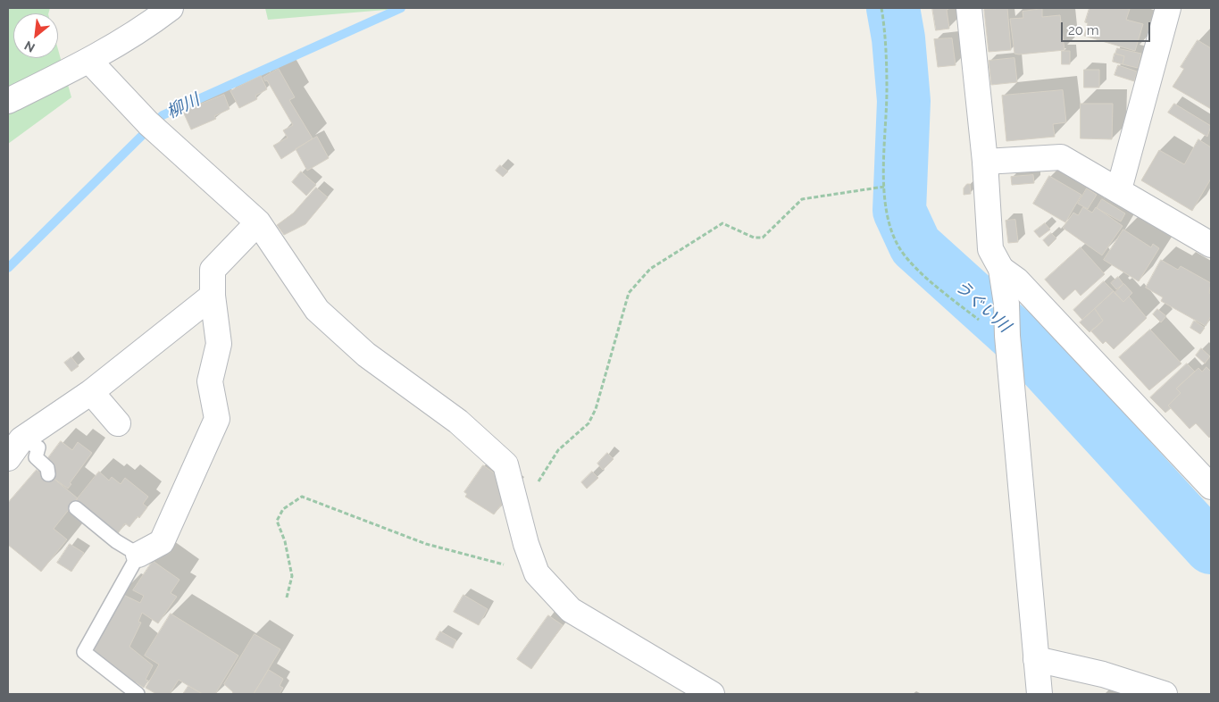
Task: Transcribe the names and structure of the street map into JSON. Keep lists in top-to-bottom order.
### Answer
{
  "water": ["柳川", "うぐい川"],
  "scale_bar": "20 m",
  "north": "bottom left"
}
